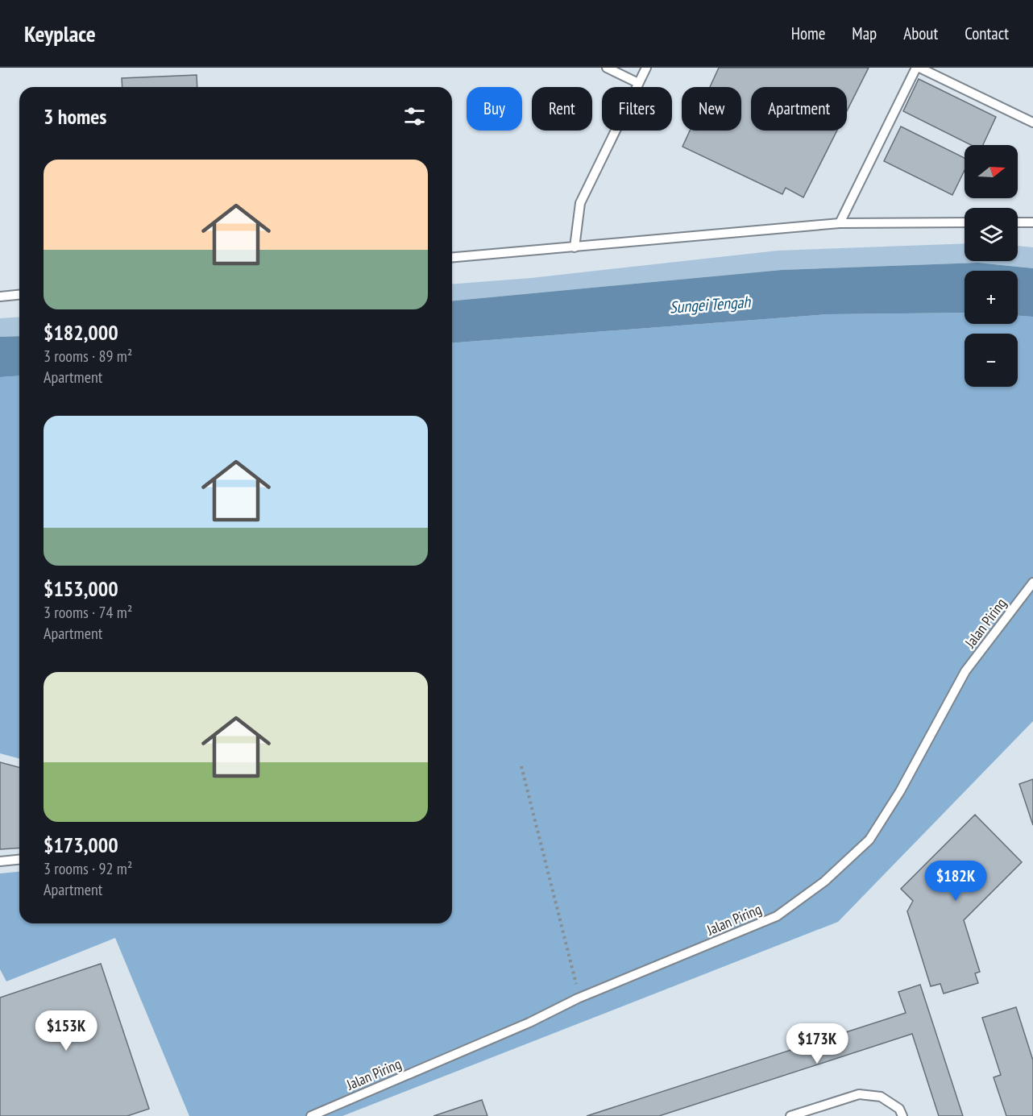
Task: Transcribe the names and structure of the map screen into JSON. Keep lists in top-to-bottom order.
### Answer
{
  "streets": {
    "lane": ["Jalan Piring"]
  },
  "water": ["Sungei Tengah"],
  "north": "right",
  "page": {
    "header": "Keyplace",
    "nav": [
      "Home",
      "Map",
      "About",
      "Contact"
    ],
    "chip": [
      "Buy",
      "Rent",
      "Filters",
      "New",
      "Apartment"
    ],
    "heading": "3 homes",
    "map_buttons": ["+", "−"],
    "list": [
      {
        "name": "$182,000",
        "note": "3 rooms · 89 m² · Apartment"
      },
      {
        "name": "$153,000",
        "note": "3 rooms · 74 m² · Apartment"
      },
      {
        "name": "$173,000",
        "note": "3 rooms · 92 m² · Apartment"
      }
    ],
    "price": ["$182K", "$153K", "$173K"]
  }
}
